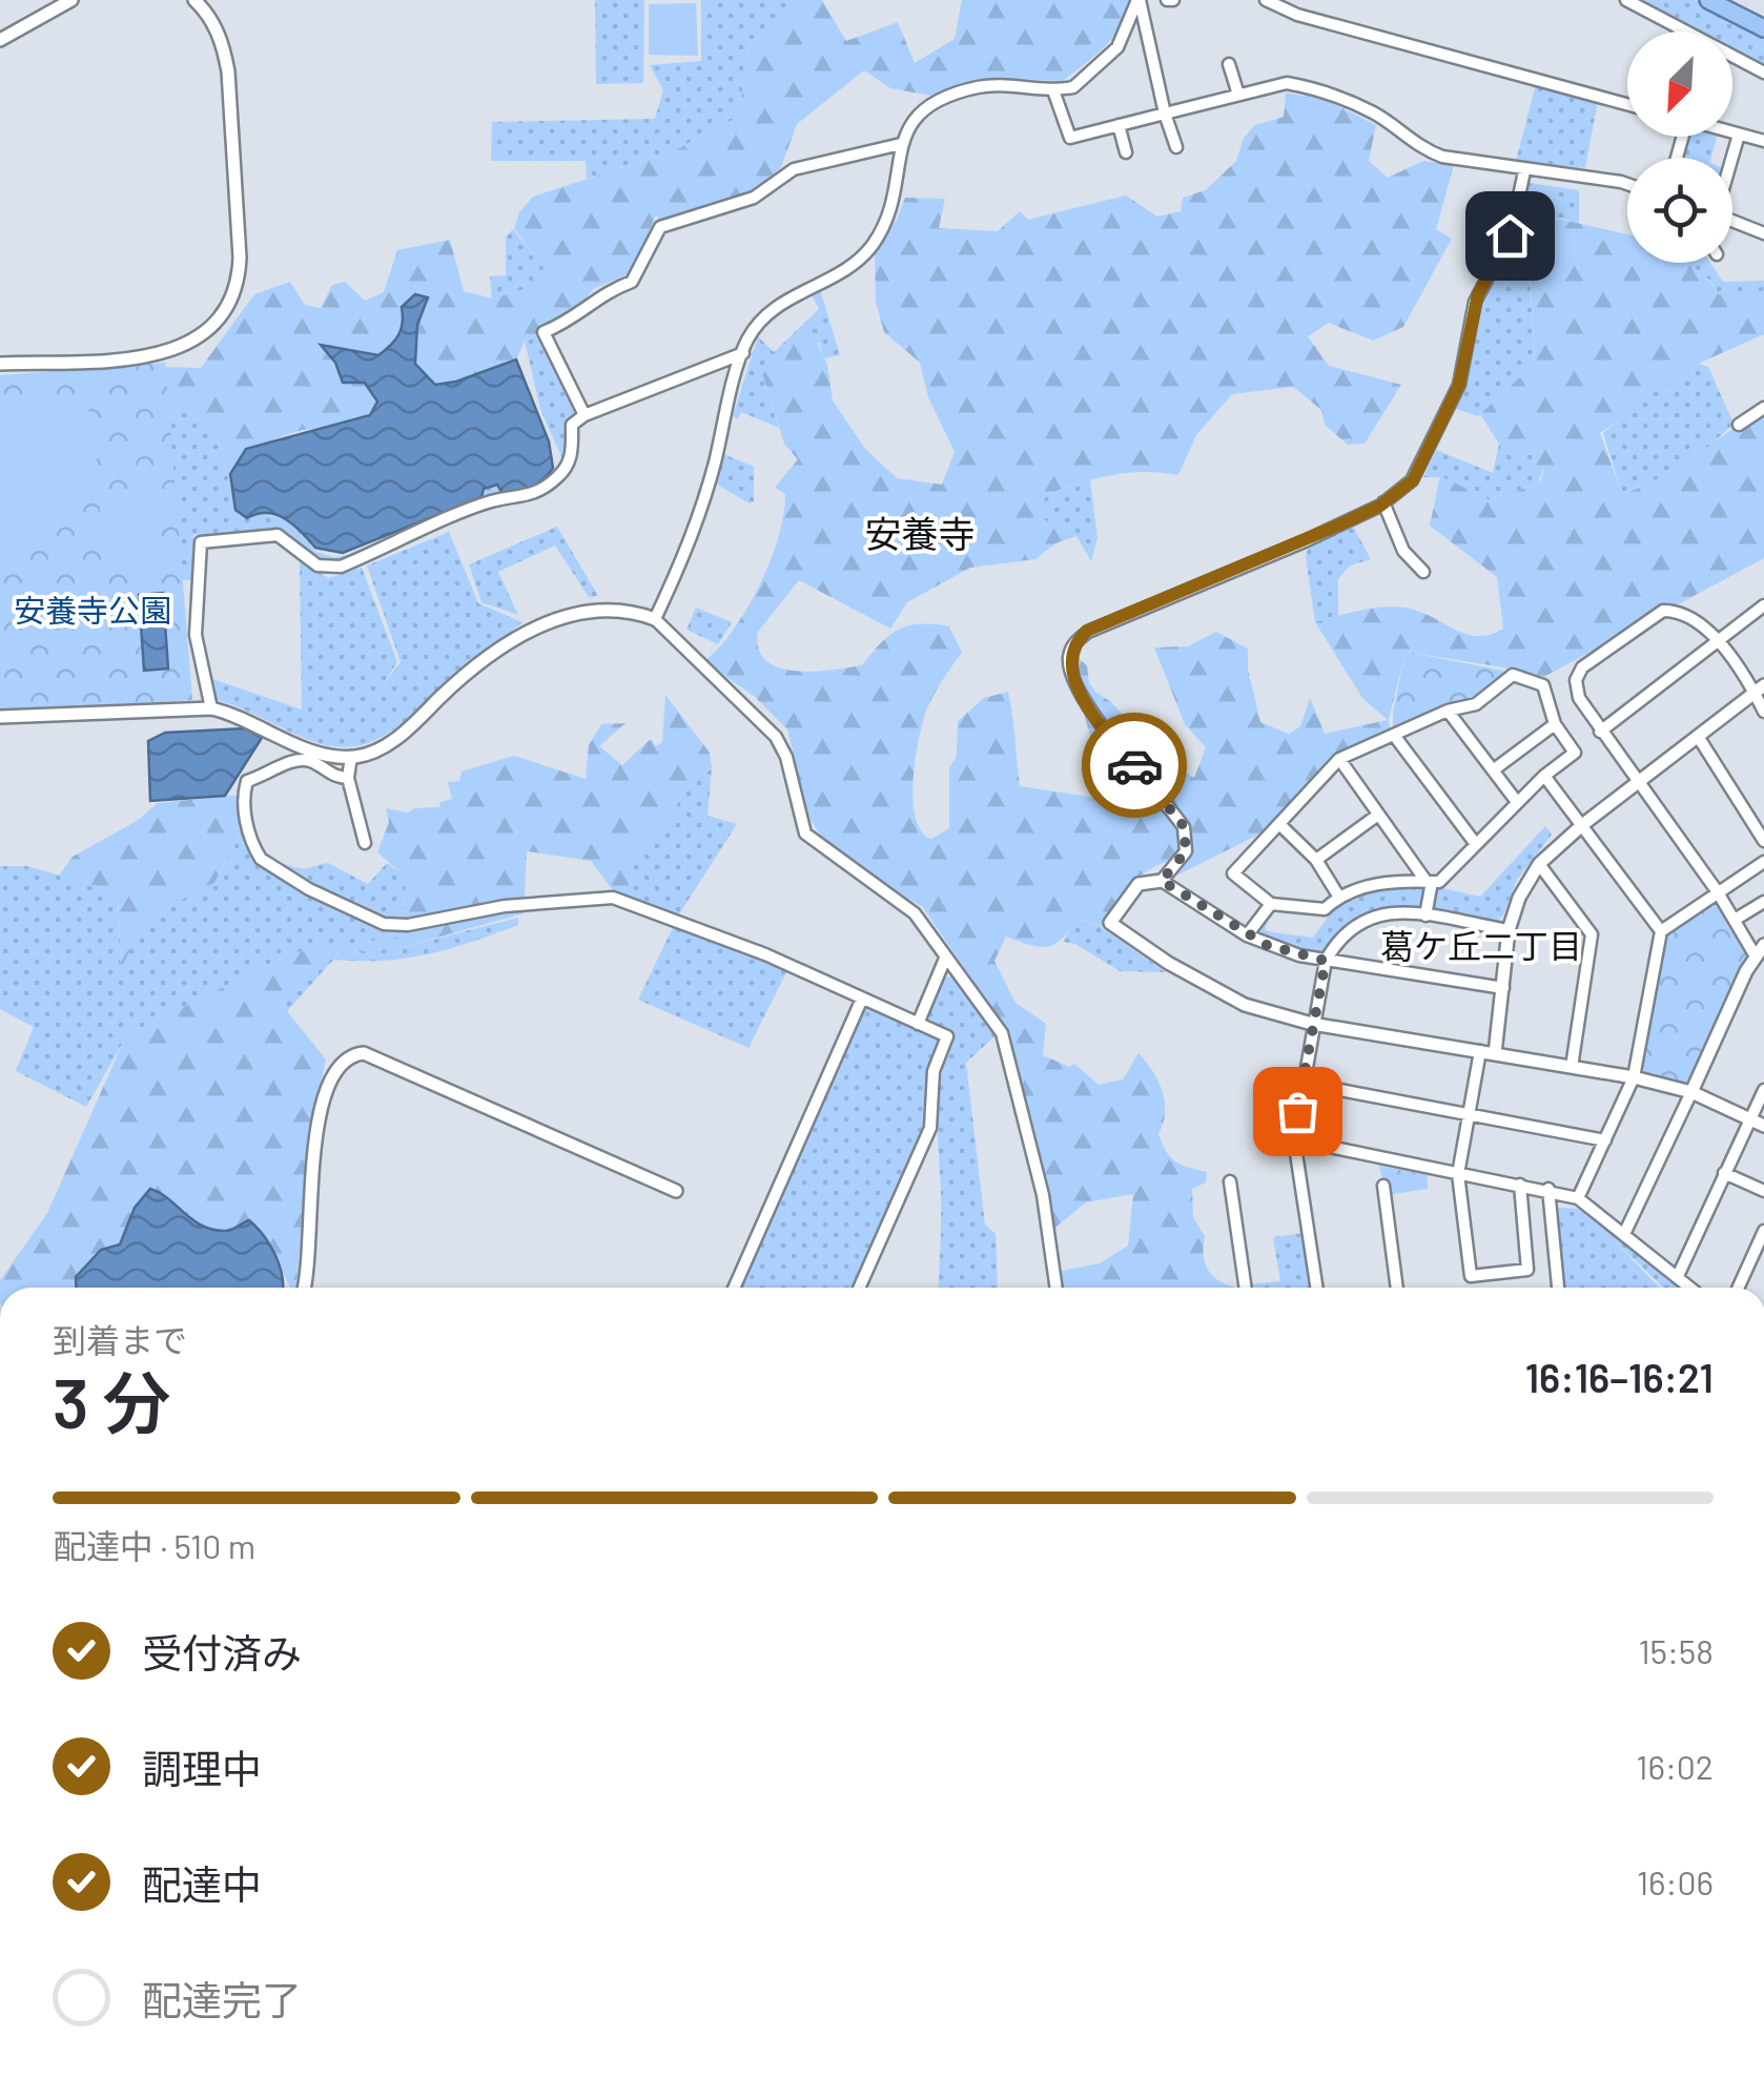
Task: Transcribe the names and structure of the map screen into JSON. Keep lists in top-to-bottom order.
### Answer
{
  "districts": ["安養寺", "葛ケ丘二丁目"],
  "parks": ["安養寺公園"],
  "north": "bottom left",
  "page": {
    "heading": ["3 分", "到着まで", "16:16–16:21"],
    "bar": "配達中 · 510 m",
    "list": [
      ["受付済み", "15:58"],
      ["調理中", "16:02"],
      ["配達中", "16:06"],
      "配達完了"
    ]
  }
}
